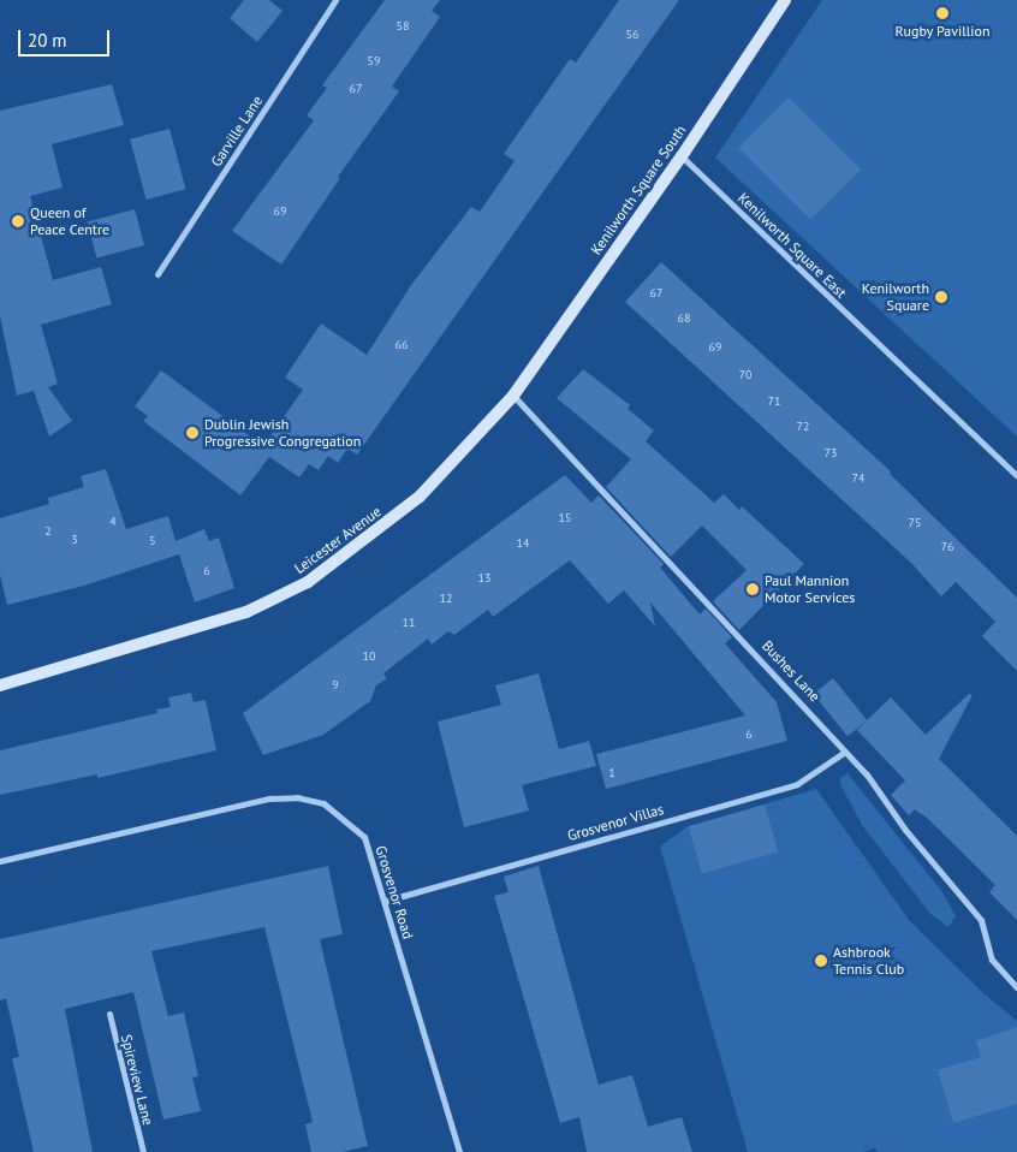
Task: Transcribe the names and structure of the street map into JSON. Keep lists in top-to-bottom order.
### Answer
{
  "streets": {
    "street": [
      "Garville Lane",
      "Kenilworth Square South",
      "Kenilworth Square East",
      "Leicester Avenue",
      "Bushes Lane",
      "Grosvenor Villas",
      "Grosvenor Road",
      "Spireview Lane"
    ]
  },
  "crossings": [
    ["Kenilworth Square South", "Kenilworth Square East"],
    ["Kenilworth Square South", "Leicester Avenue"],
    ["Kenilworth Square South", "Bushes Lane"],
    ["Leicester Avenue", "Bushes Lane"],
    ["Bushes Lane", "Grosvenor Villas"],
    ["Grosvenor Villas", "Grosvenor Road"]
  ],
  "places": [
    "Rugby Pavillion",
    "Queen of Peace Centre",
    "Kenilworth Square",
    "Dublin Jewish Progressive Congregation",
    "Paul Mannion Motor Services",
    "Ashbrook Tennis Club"
  ],
  "house_numbers": [
    "58",
    "56",
    "59",
    "67",
    "69",
    "67",
    "68",
    "66",
    "69",
    "70",
    "71",
    "72",
    "73",
    "74",
    "15",
    "4",
    "75",
    "2",
    "3",
    "5",
    "14",
    "76",
    "6",
    "13",
    "12",
    "11",
    "10",
    "9",
    "6",
    "1"
  ],
  "scale_bar": "20 m"
}
